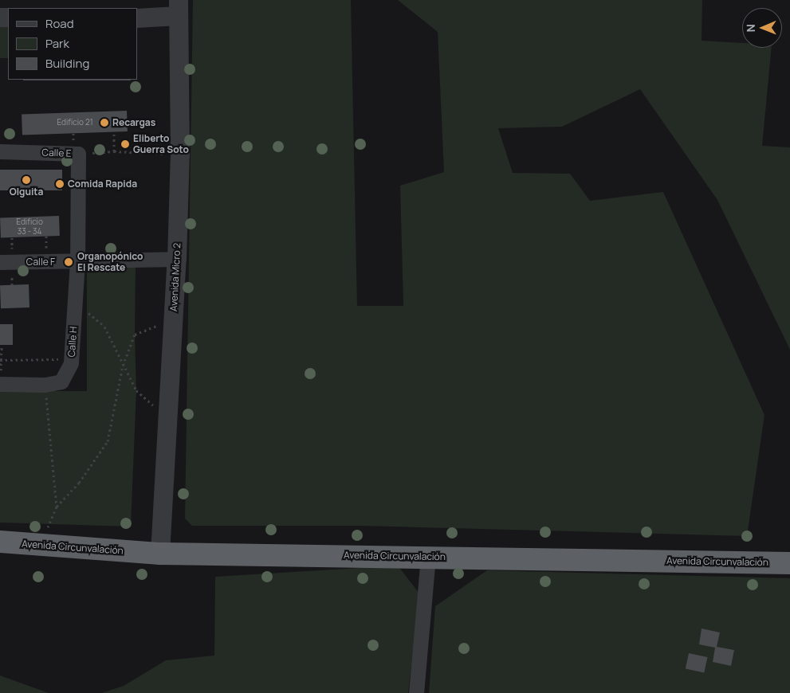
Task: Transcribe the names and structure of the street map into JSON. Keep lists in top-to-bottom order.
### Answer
{
  "streets": {
    "highway": ["Avenida Circunvalación"],
    "street": [
      "Calle E",
      "Calle F",
      "Avenida Micro 2",
      "Calle H"
    ]
  },
  "crossings": [
    ["Calle E", "Calle F"],
    ["Calle E", "Calle H"],
    ["Calle F", "Avenida Micro 2"],
    ["Calle F", "Calle H"],
    ["Avenida Micro 2", "Avenida Circunvalación"]
  ],
  "places": [
    "Recargas",
    "Eliberto Guerra Soto",
    "Olguita",
    "Comida Rapida",
    "Organopónico El Rescate"
  ],
  "house_numbers": ["Edificio 21", "Edificio 33 - 34"],
  "legend": ["Road", "Park", "Building"],
  "north": "left"
}
